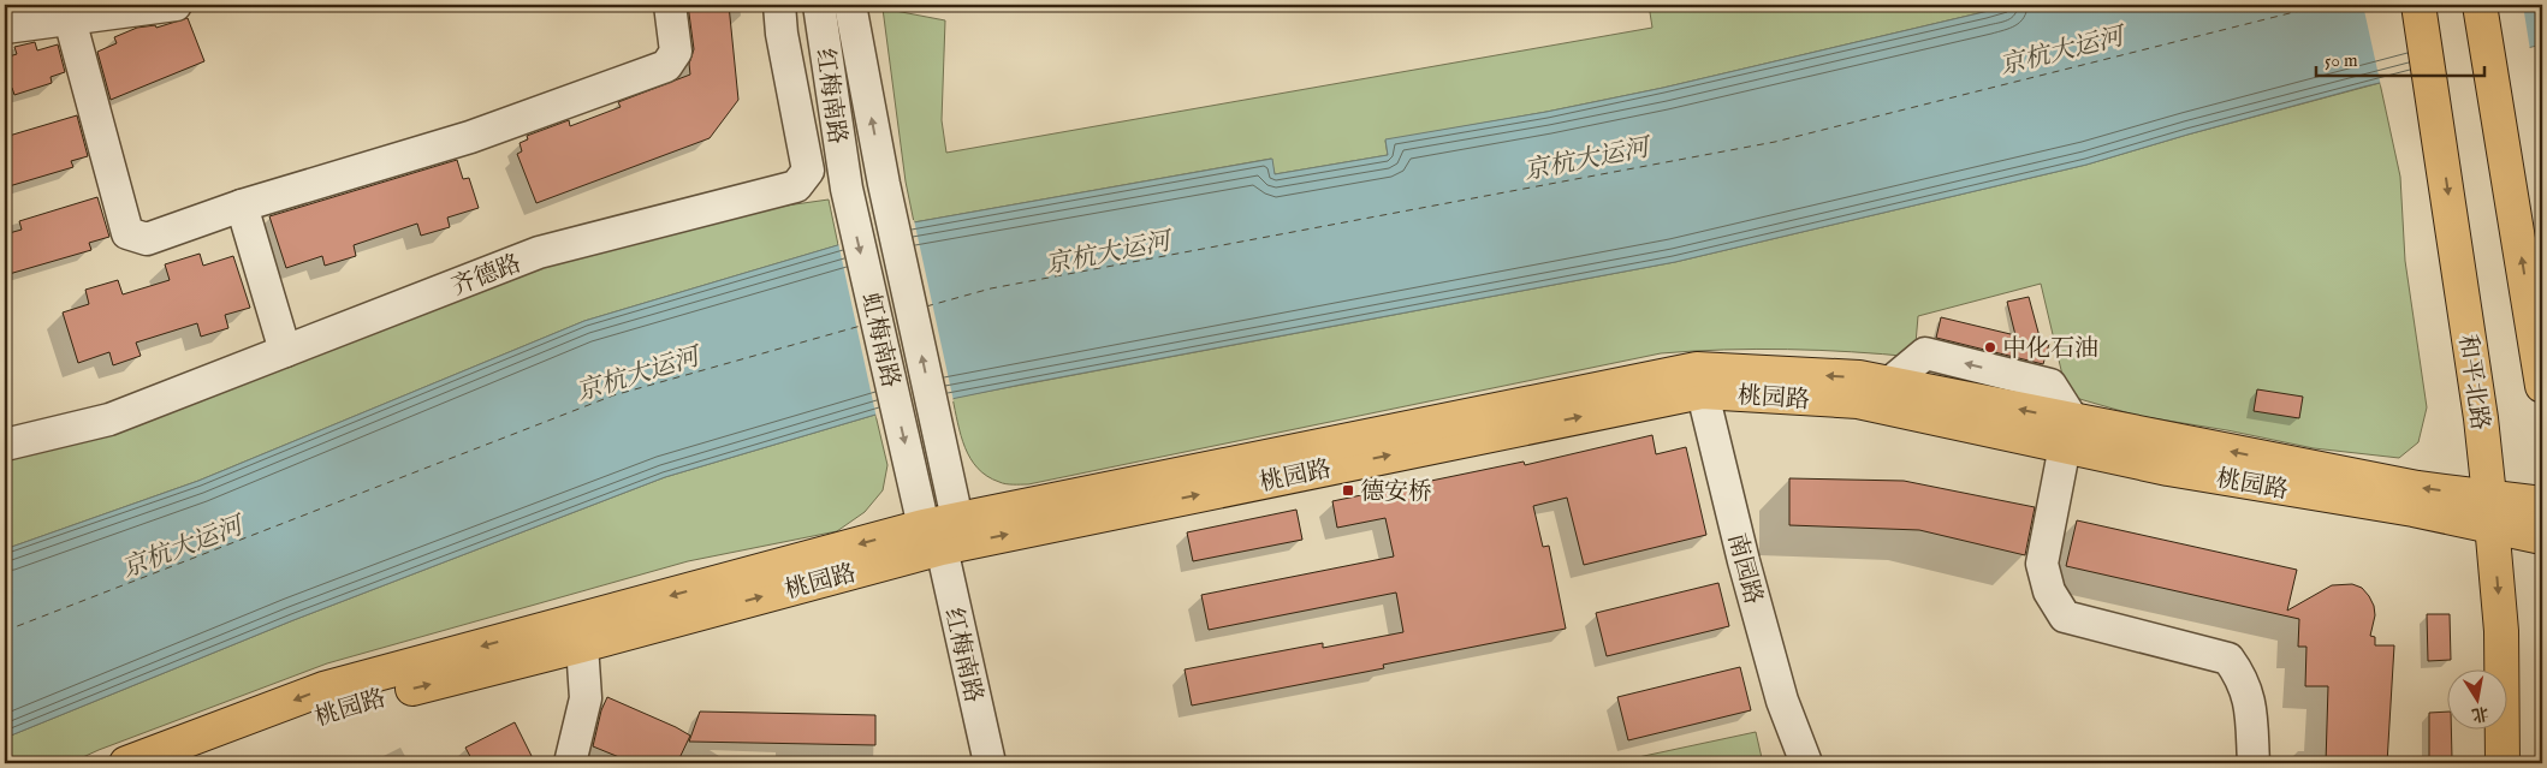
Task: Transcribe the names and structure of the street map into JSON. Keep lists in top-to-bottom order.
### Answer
{
  "streets": {
    "main road": ["和平北路", "桃园路"],
    "street": [
      "红梅南路",
      "齐德路",
      "虹梅南路",
      "南园路"
    ]
  },
  "crossings": [
    ["红梅南路", "虹梅南路"],
    ["红梅南路", "桃园路"],
    ["虹梅南路", "桃园路"],
    ["和平北路", "桃园路"],
    ["桃园路", "南园路"]
  ],
  "water": ["京杭大运河"],
  "places": {
    "other": ["中化石油"],
    "transit": ["德安桥"]
  },
  "scale_bar": "50 m",
  "north": "bottom"
}
